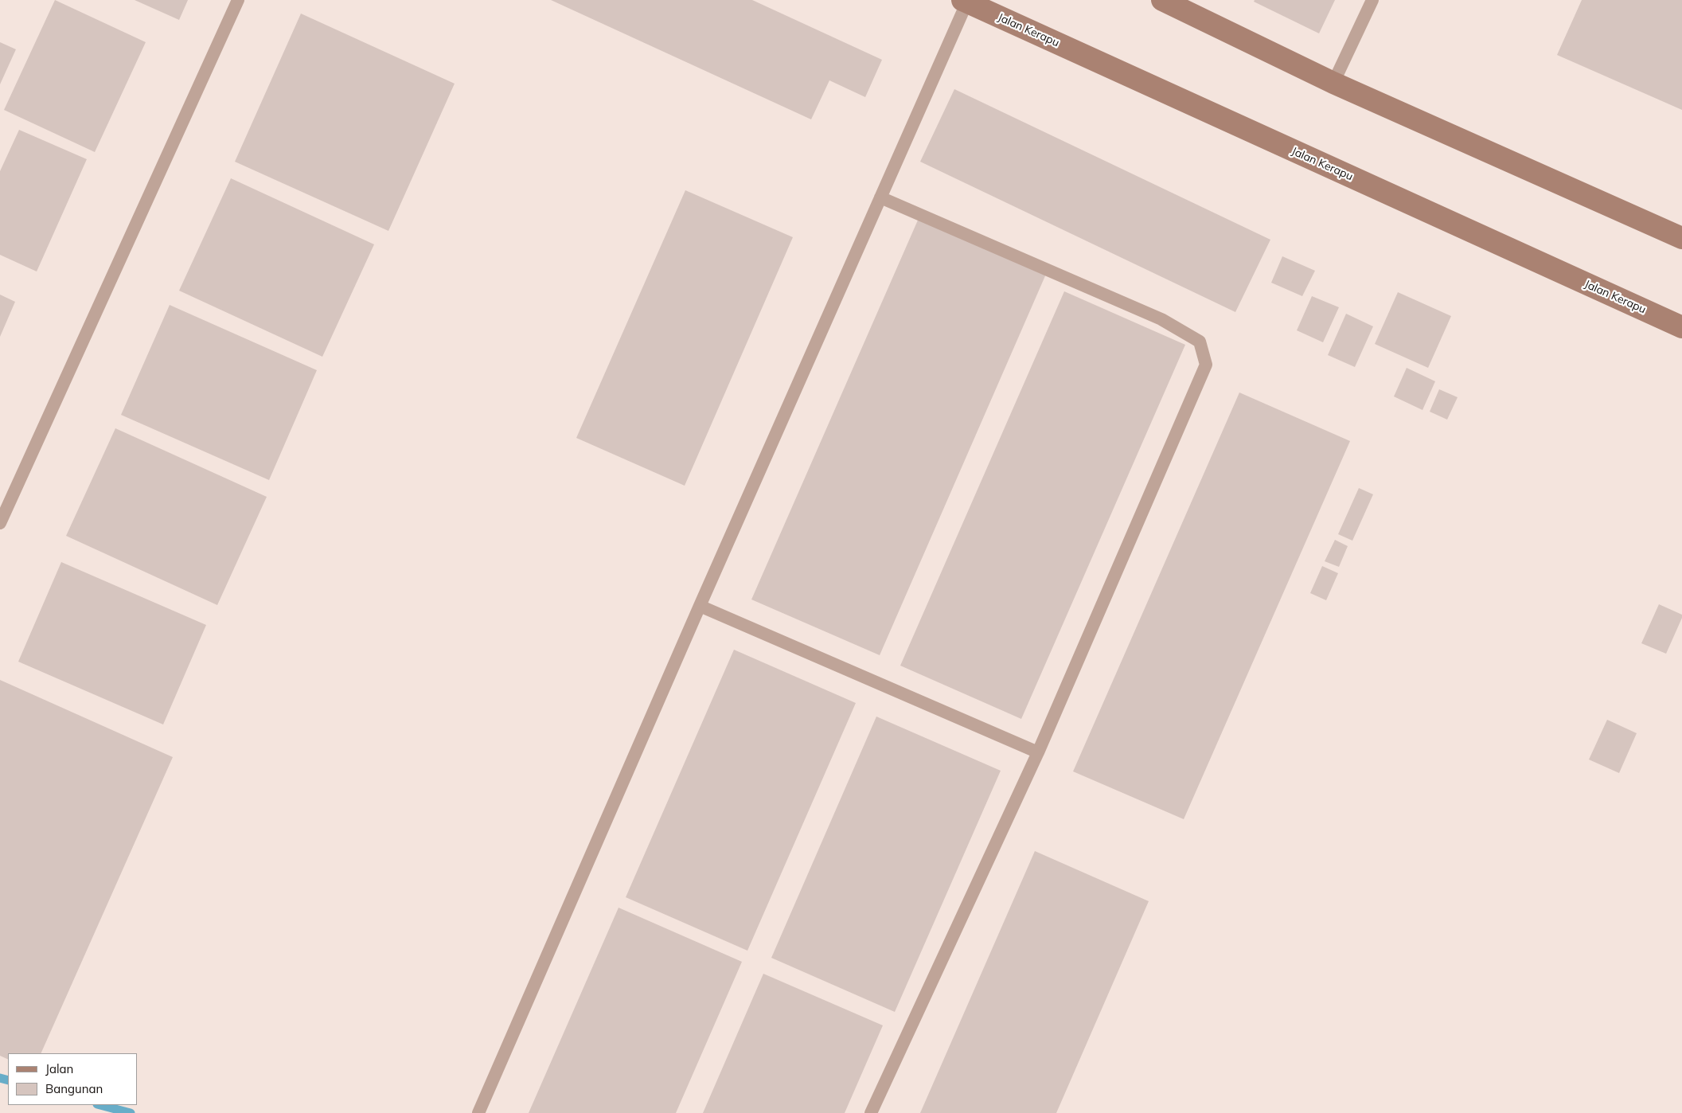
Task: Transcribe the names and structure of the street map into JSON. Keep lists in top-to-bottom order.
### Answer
{
  "streets": {
    "street": ["Jalan Kerapu"]
  },
  "legend": ["Jalan", "Bangunan"]
}
